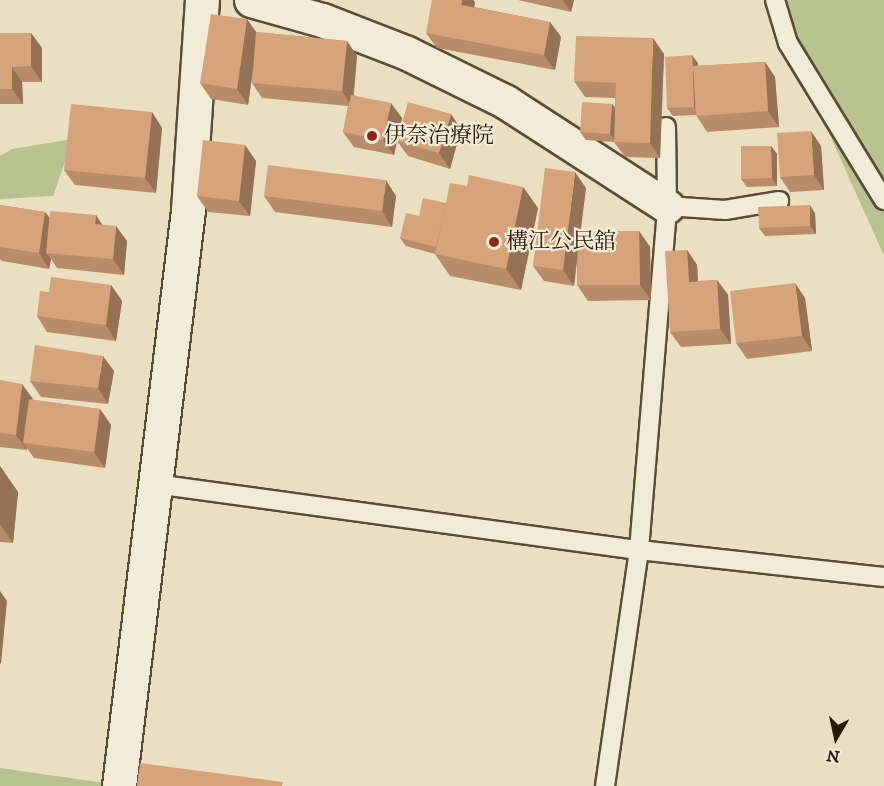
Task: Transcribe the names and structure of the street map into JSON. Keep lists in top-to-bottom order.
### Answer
{
  "places": ["伊奈治療院", "構江公民舘"],
  "north": "bottom"
}
